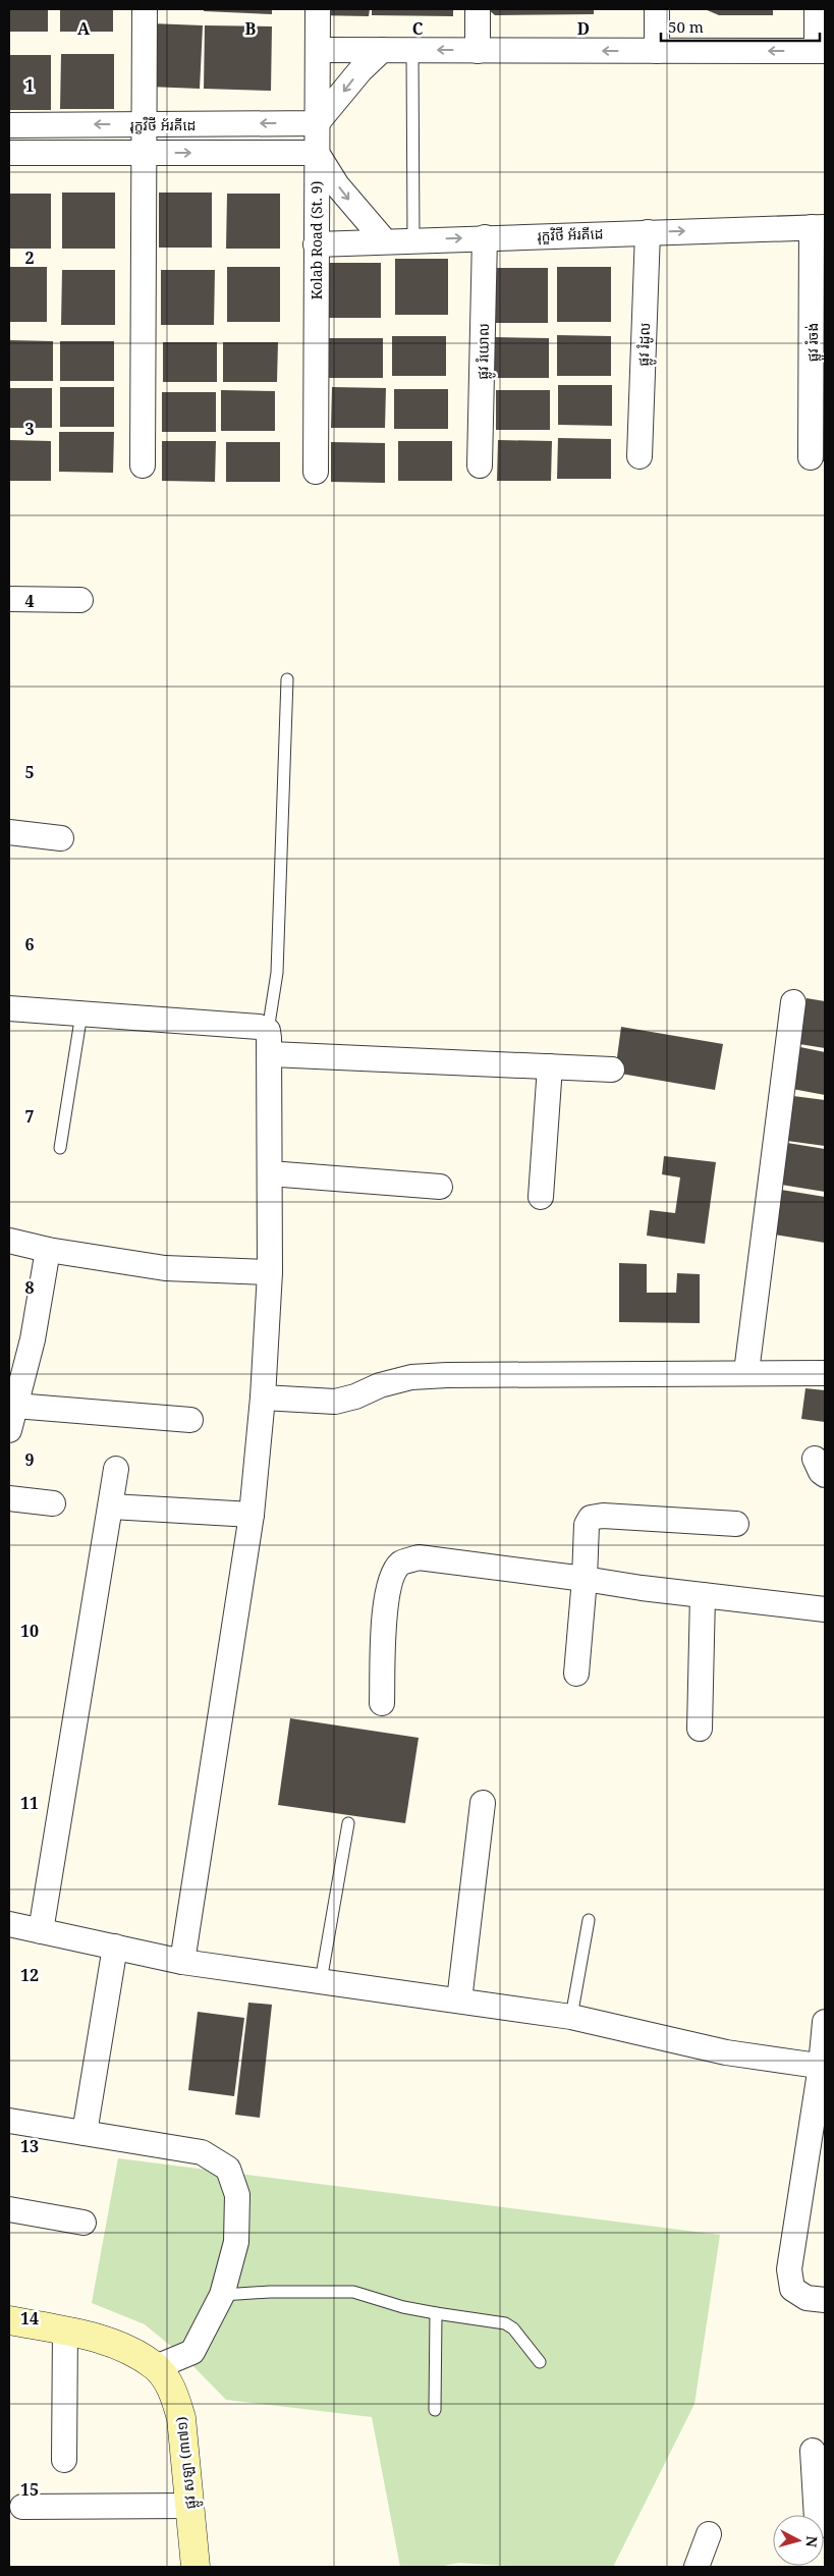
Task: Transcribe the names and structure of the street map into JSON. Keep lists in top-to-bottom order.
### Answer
{
  "streets": {
    "street": [
      "រុក្ខវិថី អ័រគីដេ",
      "Kolab Road (St. 9)",
      "ផ្លូវ រំចង់",
      "ផ្លូវ រំដូល",
      "ផ្លូវ រំយោល",
      "ផ្លូវ សឡា (៣៧១)"
    ]
  },
  "crossings": [
    ["រុក្ខវិថី អ័រគីដេ", "Kolab Road (St. 9)"],
    ["រុក្ខវិថី អ័រគីដេ", "ផ្លូវ រំចង់"],
    ["រុក្ខវិថី អ័រគីដេ", "ផ្លូវ រំដូល"],
    ["រុក្ខវិថី អ័រគីដេ", "ផ្លូវ រំយោល"]
  ],
  "scale_bar": "50 m",
  "north": "right",
  "grid": {
    "columns": [
      "A",
      "B",
      "C",
      "D"
    ],
    "rows": [
      "1",
      "2",
      "3",
      "4",
      "5",
      "6",
      "7",
      "8",
      "9",
      "10",
      "11",
      "12",
      "13",
      "14",
      "15"
    ]
  }
}
